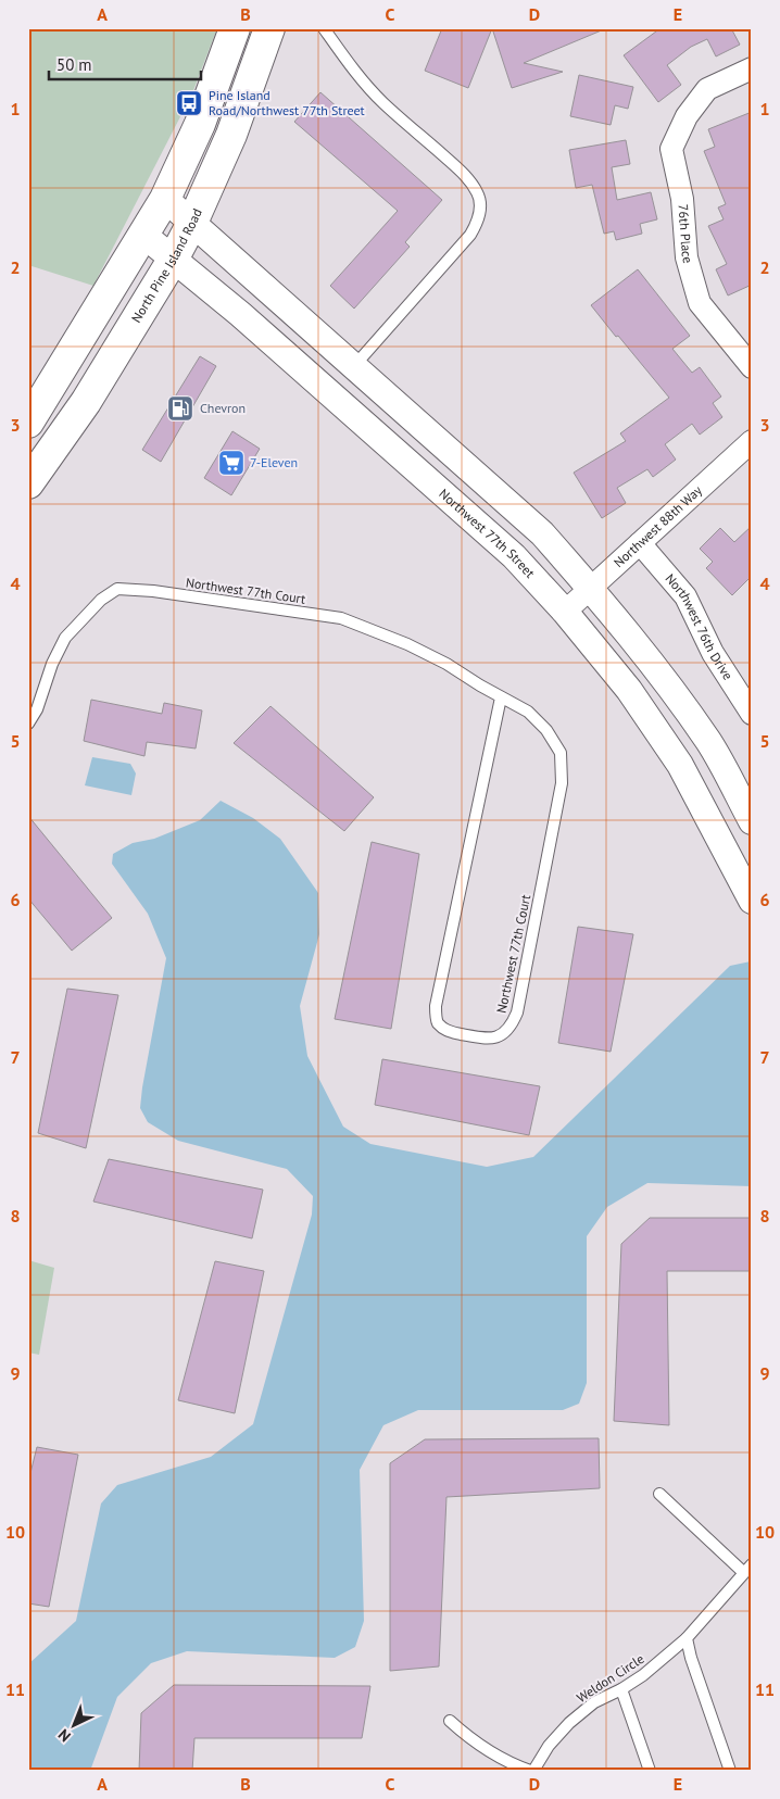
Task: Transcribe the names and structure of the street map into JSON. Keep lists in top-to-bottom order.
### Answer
{
  "streets": {
    "main road": ["North Pine Island Road"],
    "street": [
      "76th Place",
      "Northwest 88th Way",
      "Northwest 77th Street",
      "Northwest 76th Drive"
    ],
    "lane": ["Northwest 77th Court", "Weldon Circle"]
  },
  "crossings": [
    ["North Pine Island Road", "Northwest 77th Street"],
    ["Northwest 88th Way", "Northwest 77th Street"],
    ["Northwest 88th Way", "Northwest 76th Drive"]
  ],
  "places": {
    "bus stop": ["Pine Island Road/Northwest 77th Street"],
    "fuel station": ["Chevron"],
    "supermarket": ["7-Eleven"]
  },
  "scale_bar": "50 m",
  "north": "bottom left",
  "grid": {
    "columns": [
      "A",
      "B",
      "C",
      "D",
      "E"
    ],
    "rows": [
      "1",
      "2",
      "3",
      "4",
      "5",
      "6",
      "7",
      "8",
      "9",
      "10",
      "11"
    ]
  }
}
